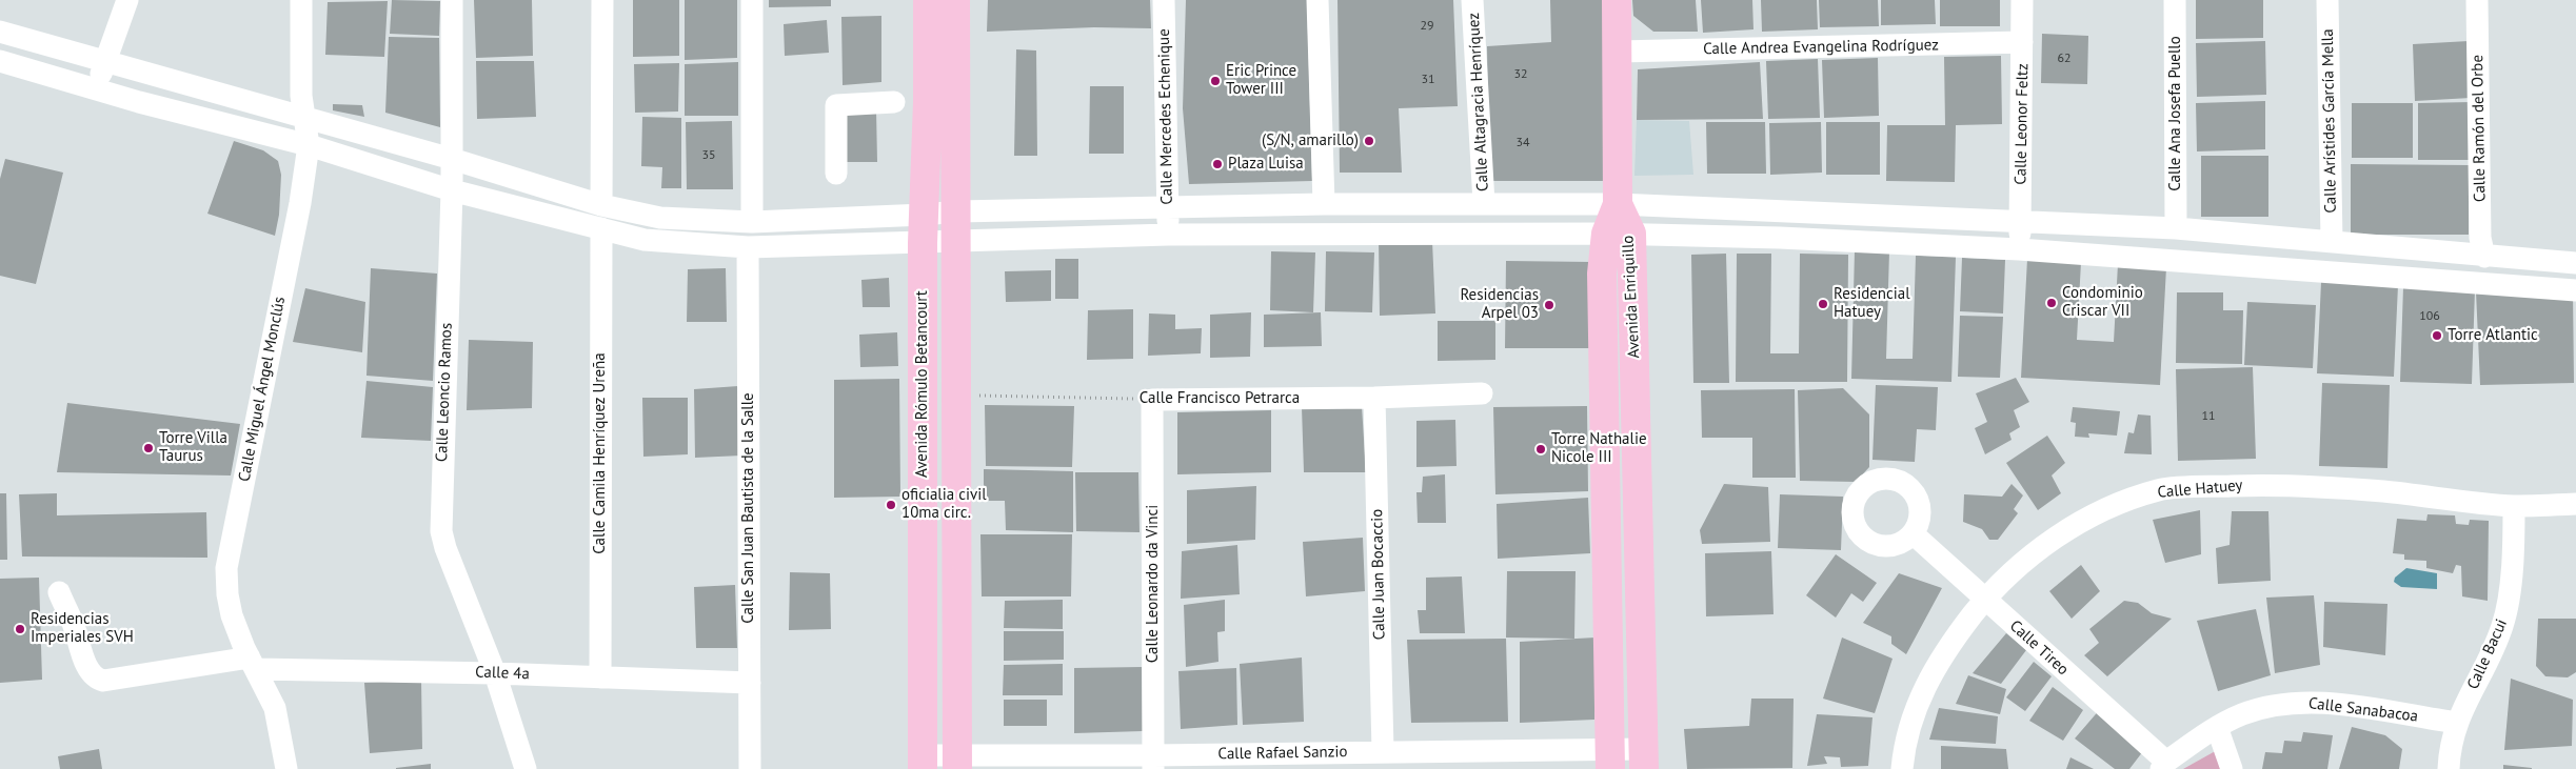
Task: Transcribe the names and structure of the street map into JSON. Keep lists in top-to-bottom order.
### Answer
{
  "streets": {
    "main road": ["Avenida Enriquillo", "Avenida Rómulo Betancourt"],
    "street": [
      "Calle Andrea Evangelina Rodríguez",
      "Calle Altagracia Henríquez",
      "Calle Ana Josefa Puello",
      "Calle Mercedes Echenique",
      "Calle Arístides García Mella",
      "Calle Leonor Feltz",
      "Calle Ramón del Orbe",
      "Calle Miguel Ángel Monclús",
      "Calle Leoncio Ramos",
      "Calle Francisco Petrarca",
      "Calle Camila Henríquez Ureña",
      "Calle Hatuey",
      "Calle San Juan Bautista de la Salle",
      "Calle Juan Bocaccio",
      "Calle Leonardo da Vinci",
      "Calle Tireo",
      "Calle Bacui",
      "Calle 4a",
      "Calle Sanabacoa",
      "Calle Rafael Sanzio"
    ]
  },
  "crossings": [
    ["Calle Andrea Evangelina Rodríguez", "Calle Leonor Feltz"],
    ["Avenida Enriquillo", "Calle Rafael Sanzio"],
    ["Avenida Rómulo Betancourt", "Calle Rafael Sanzio"],
    ["Calle Miguel Ángel Monclús", "Calle 4a"],
    ["Calle Leoncio Ramos", "Calle 4a"],
    ["Calle Francisco Petrarca", "Calle Juan Bocaccio"],
    ["Calle Francisco Petrarca", "Calle Leonardo da Vinci"],
    ["Calle Camila Henríquez Ureña", "Calle 4a"],
    ["Calle Hatuey", "Calle Tireo"],
    ["Calle Hatuey", "Calle Bacui"],
    ["Calle San Juan Bautista de la Salle", "Calle 4a"],
    ["Calle Juan Bocaccio", "Calle Rafael Sanzio"],
    ["Calle Leonardo da Vinci", "Calle Rafael Sanzio"],
    ["Calle Tireo", "Calle Sanabacoa"],
    ["Calle Bacui", "Calle Sanabacoa"]
  ],
  "places": [
    "Eric Prince Tower III",
    "(S/N, amarillo)",
    "Plaza Luisa",
    "Condominio Criscar VII",
    "Residencial Hatuey",
    "Residencias Arpel 03",
    "Torre Atlantic",
    "Torre Villa Taurus",
    "Torre Nathalie Nicole III",
    "oficialia civil 10ma circ.",
    "Residencias Imperiales SVH"
  ],
  "house_numbers": [
    "29",
    "62",
    "32",
    "31",
    "34",
    "35",
    "106",
    "11"
  ]
}
